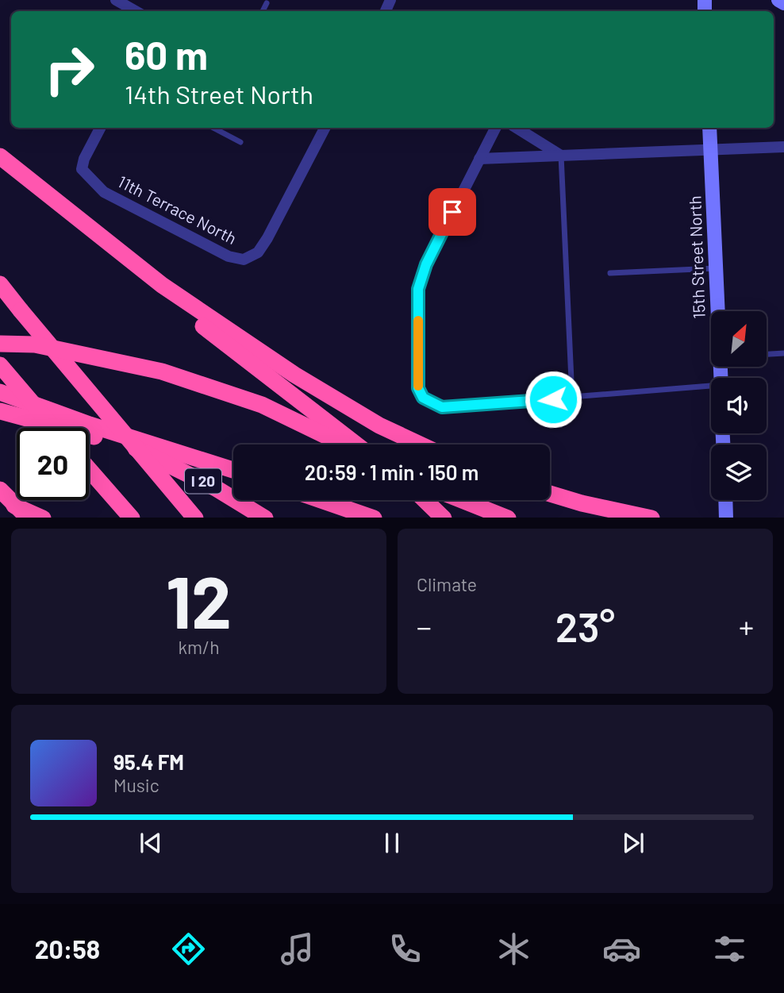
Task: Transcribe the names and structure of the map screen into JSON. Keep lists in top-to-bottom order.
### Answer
{
  "streets": {
    "highway": ["I 20"],
    "street": ["11th Terrace North", "15th Street North"]
  },
  "north": "top right",
  "page": {
    "turn": ["60 m", "14th Street North"],
    "limit": "20",
    "trip": "20:59 · 1 min · 150 m",
    "tile": [
      ["12", "km/h"],
      "Climate"
    ],
    "heat": ["−", "23°", "+"],
    "song": ["95.4 FM", "Music"],
    "tabs": "20:58"
  }
}
